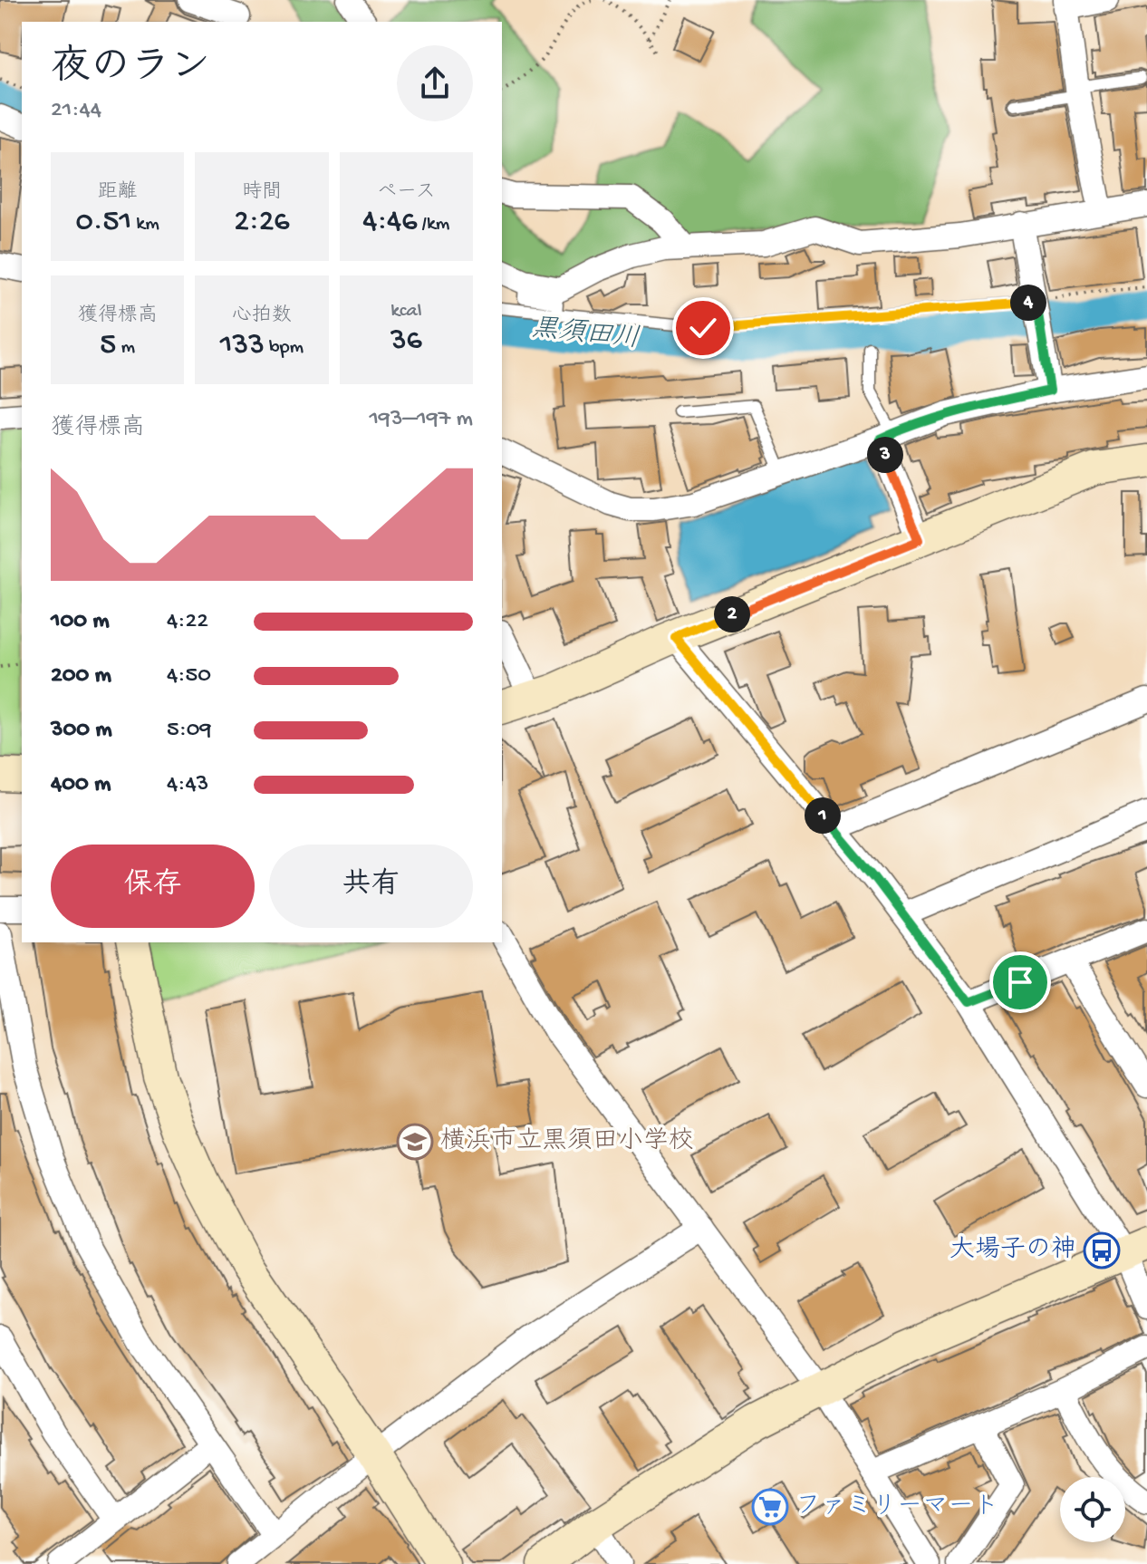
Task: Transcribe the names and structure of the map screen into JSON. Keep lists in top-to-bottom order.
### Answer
{
  "water": ["黒須田川"],
  "places": {
    "school or university": ["横浜市立黒須田小学校"],
    "bus stop": ["大場子の神"],
    "supermarket": ["ファミリーマート"]
  },
  "page": {
    "heading": ["夜のラン", "21:44"],
    "stats": [
      ["距離", "0.51 km"],
      ["時間", "2:26"],
      ["ペース", "4:46 /km"],
      ["獲得標高", "5 m"],
      ["心拍数", "133 bpm"],
      ["kcal", "36"]
    ],
    "pins": [
      "4",
      "3",
      "2",
      "1"
    ],
    "chart": ["獲得標高", "193–197 m"],
    "list": [
      {
        "name": "100 m",
        "note": "4:22"
      },
      {
        "name": "200 m",
        "note": "4:50"
      },
      {
        "name": "300 m",
        "note": "5:09"
      },
      {
        "name": "400 m",
        "note": "4:43"
      }
    ],
    "buttons": ["保存", "共有"]
  }
}
